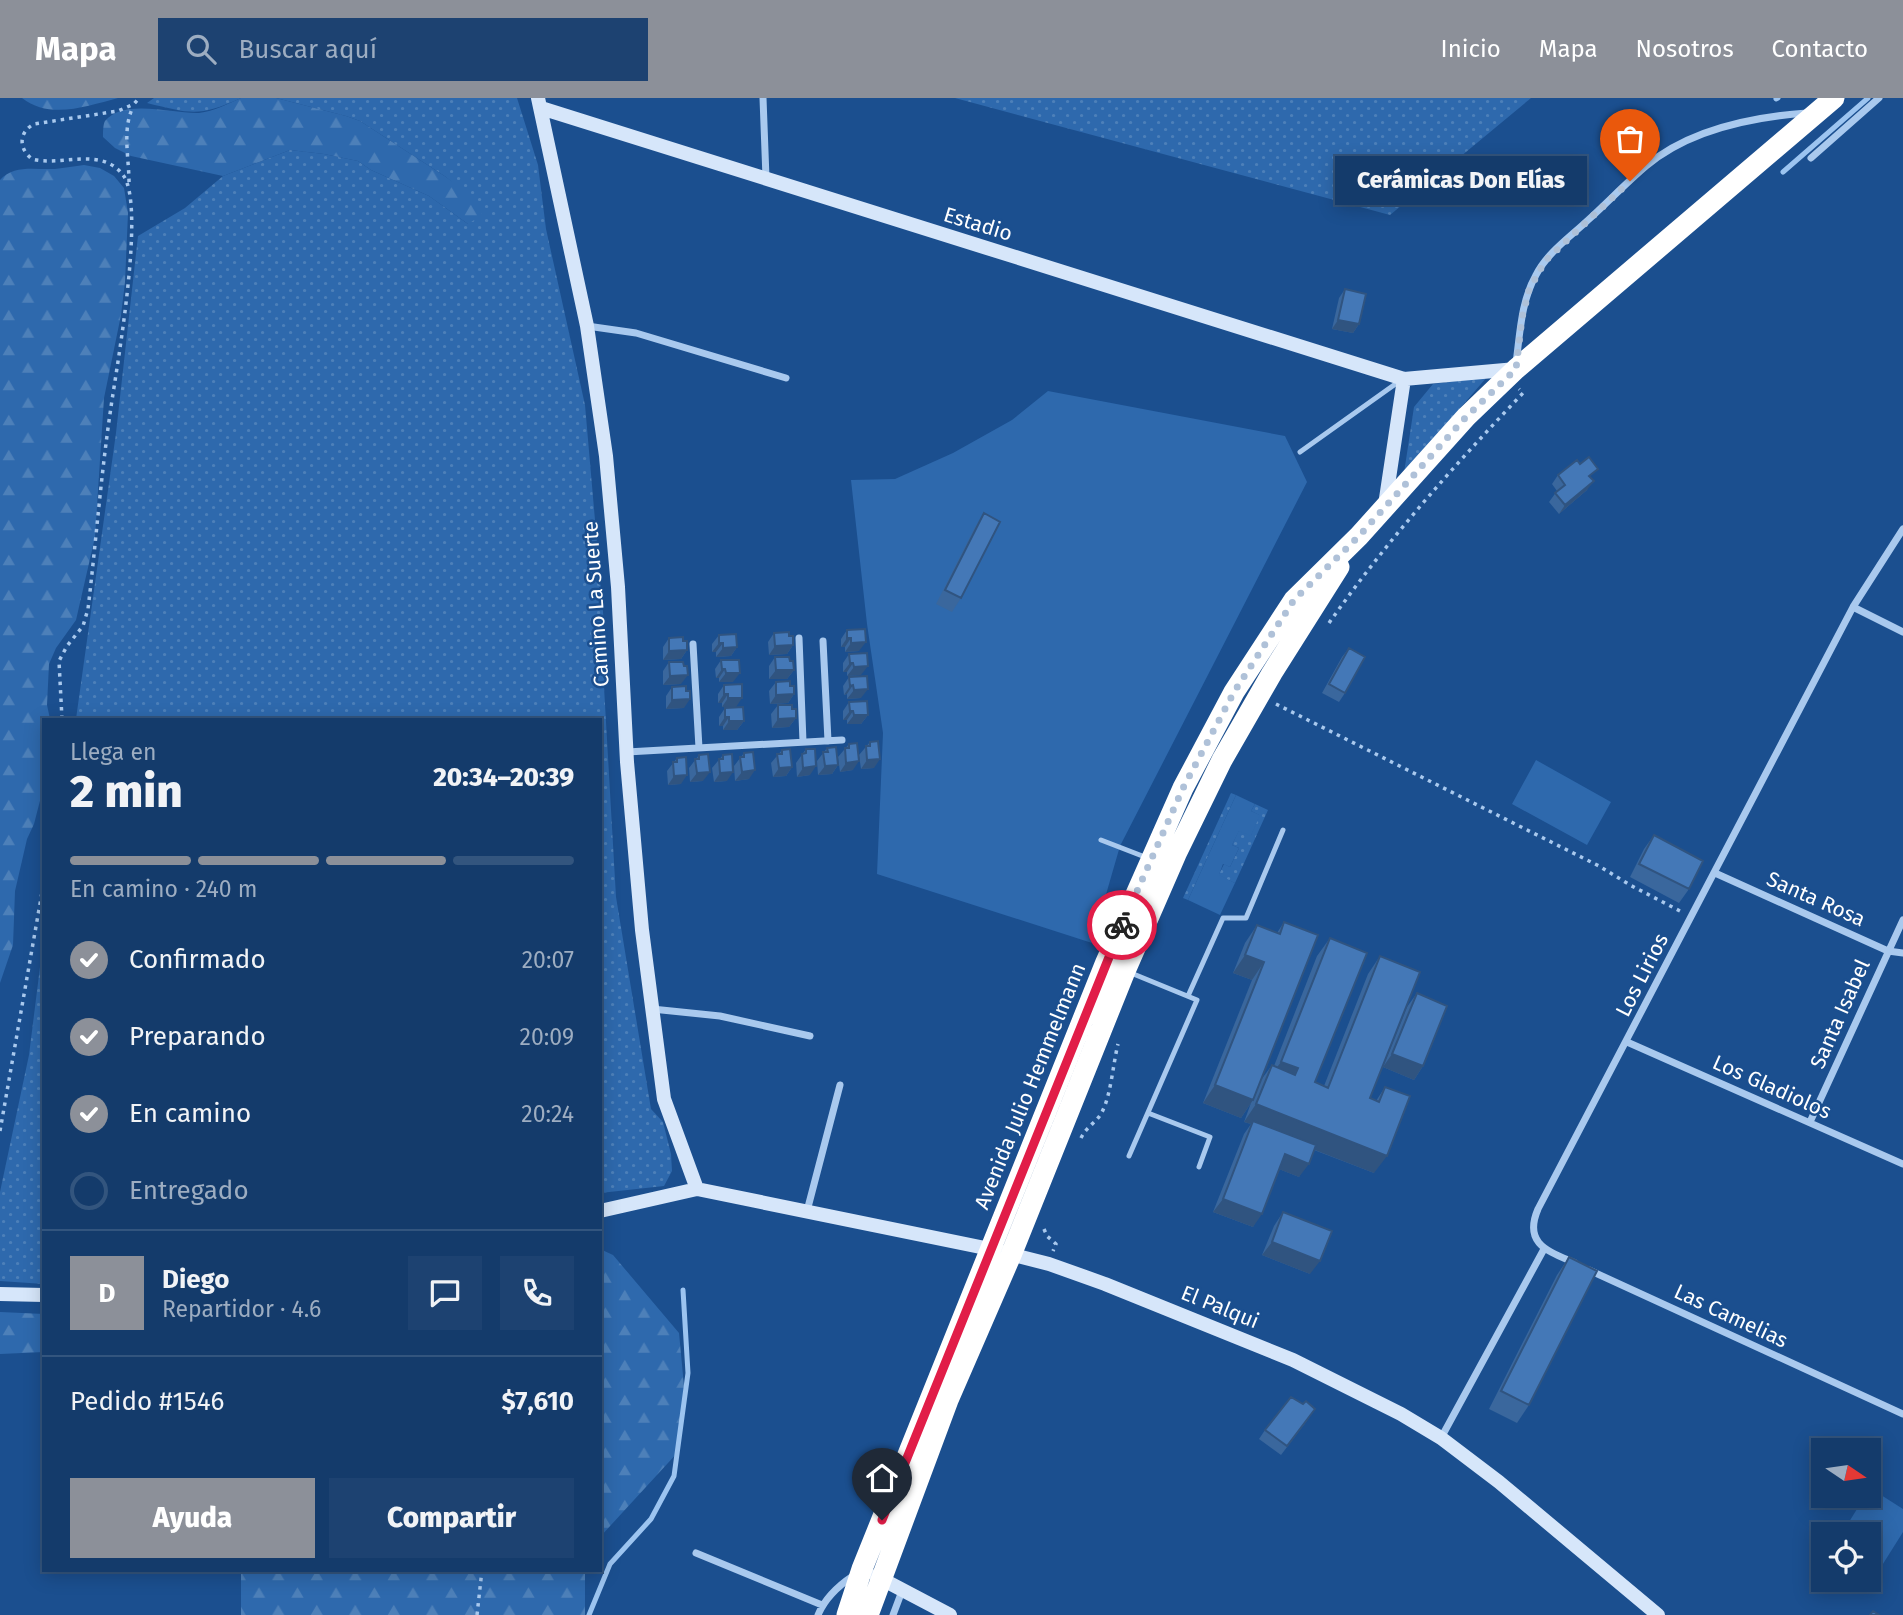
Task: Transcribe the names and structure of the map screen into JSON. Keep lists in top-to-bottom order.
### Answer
{
  "streets": {
    "highway": ["Avenida Julio Hemmelmann"],
    "street": [
      "Estadio",
      "Camino La Suerte",
      "Santa Rosa",
      "Los Lirios",
      "Santa Isabel",
      "Los Gladiolos",
      "El Palqui",
      "Las Camelias"
    ]
  },
  "crossings": [
    ["Estadio", "Camino La Suerte"],
    ["Estadio", "Avenida Julio Hemmelmann"],
    ["Camino La Suerte", "El Palqui"],
    ["Santa Rosa", "Los Lirios"],
    ["Santa Rosa", "Santa Isabel"],
    ["Los Lirios", "Los Gladiolos"],
    ["Los Lirios", "Las Camelias"],
    ["Santa Isabel", "Los Gladiolos"],
    ["Avenida Julio Hemmelmann", "El Palqui"]
  ],
  "places": ["Cerámicas Don Elías"],
  "north": "right",
  "page": {
    "header": "Mapa",
    "search": "Buscar aquí",
    "nav": [
      "Inicio",
      "Mapa",
      "Nosotros",
      "Contacto"
    ],
    "bubble": "Cerámicas Don Elías",
    "heading": ["2 min", "Llega en", "20:34–20:39"],
    "panel": [
      "Diego",
      "Repartidor · 4.6",
      "Pedido #1546",
      "$7,610"
    ],
    "bar": "En camino · 240 m",
    "list": [
      ["Confirmado", "20:07"],
      ["Preparando", "20:09"],
      ["En camino", "20:24"],
      "Entregado"
    ],
    "round": "D",
    "buttons": ["Ayuda", "Compartir"]
  }
}
